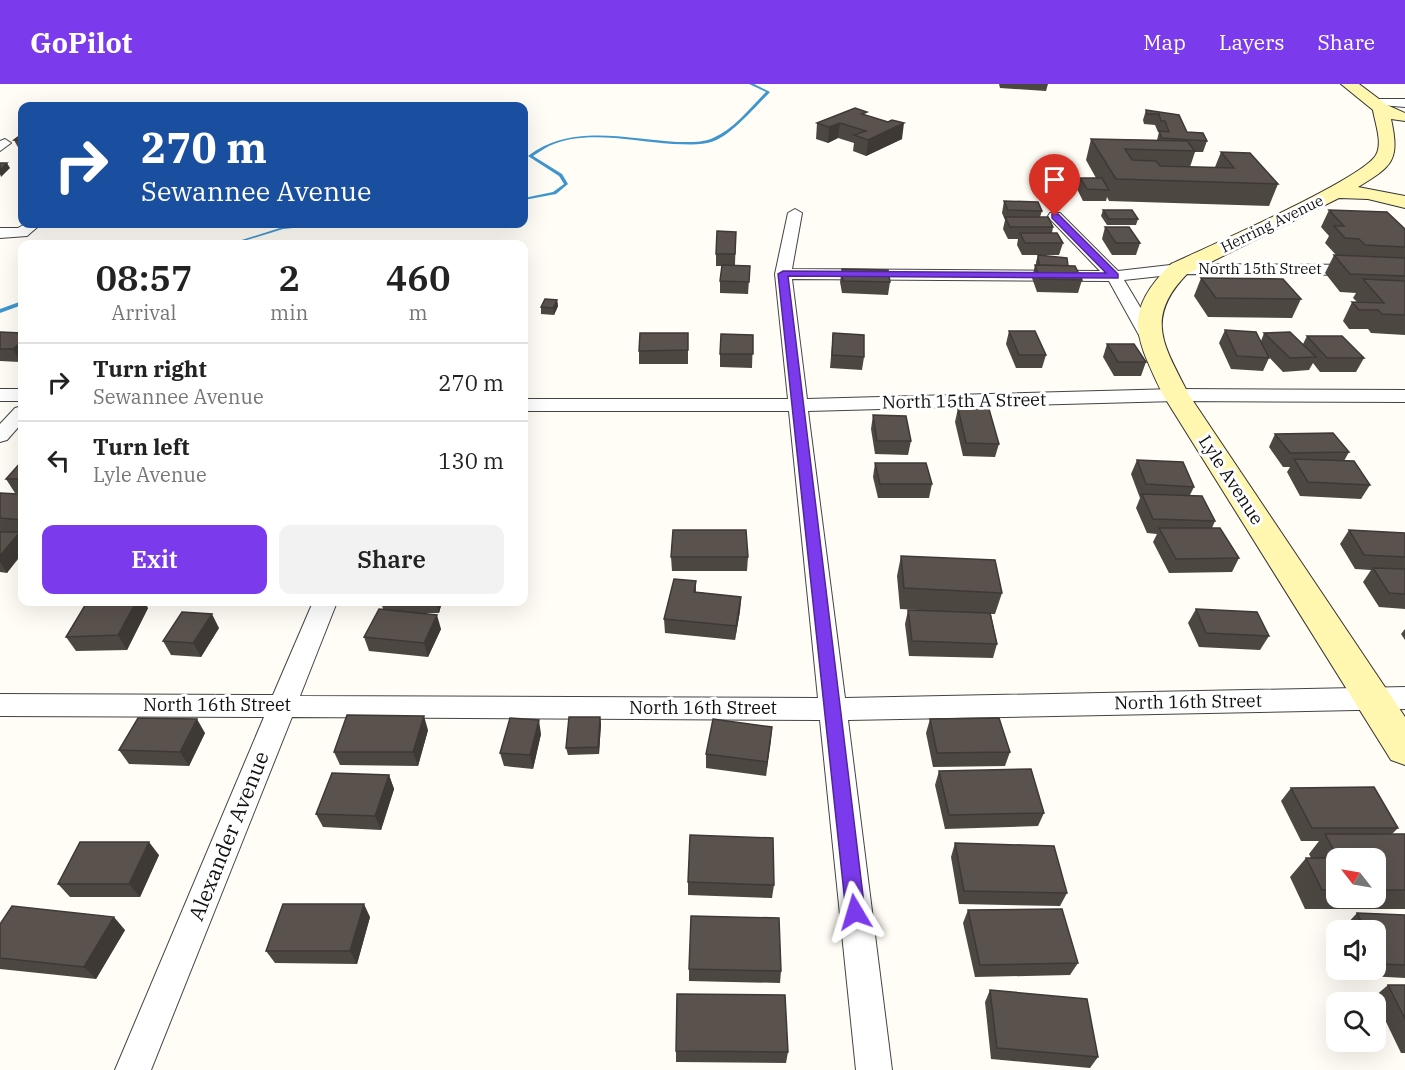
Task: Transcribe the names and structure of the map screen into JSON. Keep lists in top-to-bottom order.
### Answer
{
  "streets": {
    "main road": ["Herring Avenue", "Lyle Avenue"],
    "street": [
      "North 15th Street",
      "North 15th A Street",
      "North 16th Street",
      "Alexander Avenue"
    ]
  },
  "crossings": [
    ["Herring Avenue", "North 15th Street"],
    ["Herring Avenue", "Lyle Avenue"],
    ["North 15th Street", "Lyle Avenue"],
    ["North 15th A Street", "Lyle Avenue"],
    ["Lyle Avenue", "North 16th Street"],
    ["North 16th Street", "Alexander Avenue"]
  ],
  "north": "top left",
  "page": {
    "header": "GoPilot",
    "nav": ["Map", "Layers", "Share"],
    "turn": ["270 m", "Sewannee Avenue"],
    "eta": [
      "08:57",
      "Arrival",
      "2",
      "min",
      "460",
      "m"
    ],
    "list": [
      {
        "name": "Turn right",
        "note": "Sewannee Avenue",
        "value": "270 m"
      },
      {
        "name": "Turn left",
        "note": "Lyle Avenue",
        "value": "130 m"
      }
    ],
    "buttons": ["Exit", "Share"]
  }
}
